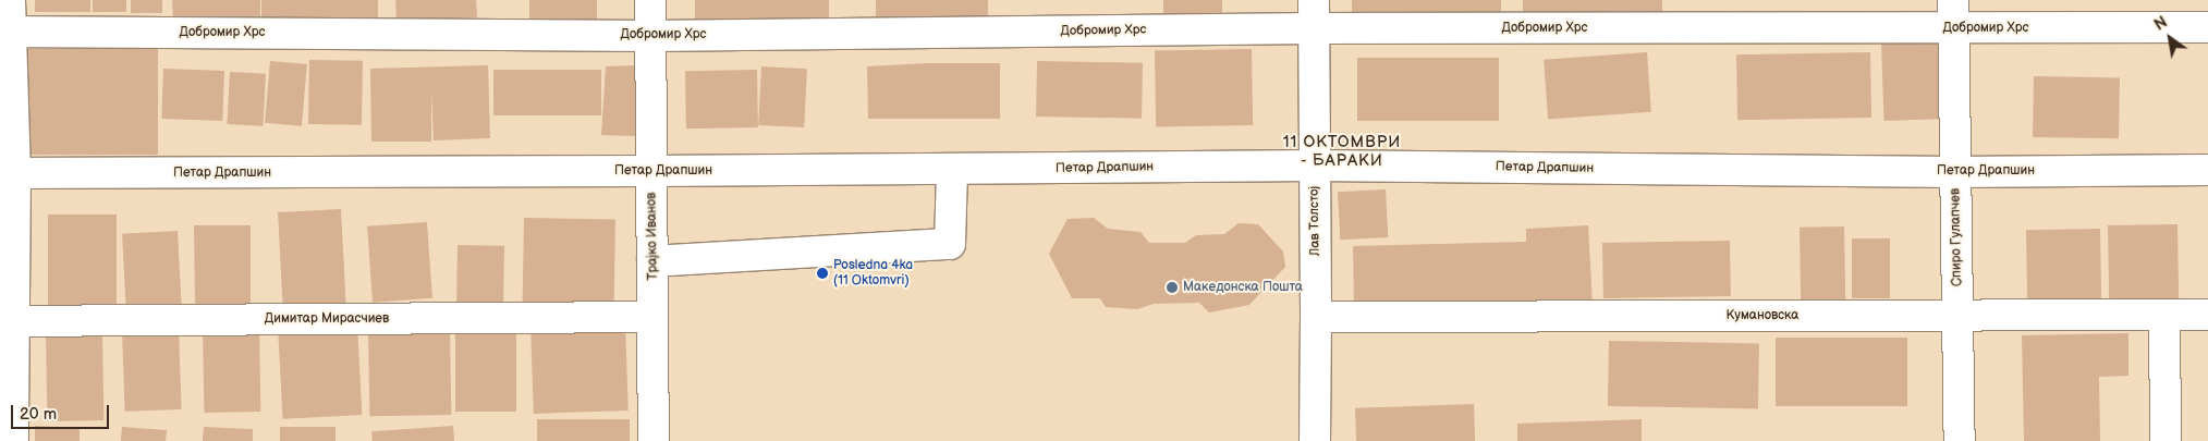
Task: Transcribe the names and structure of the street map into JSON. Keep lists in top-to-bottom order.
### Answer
{
  "streets": {
    "street": [
      "Добромир Хрс",
      "Петар Драпшин",
      "Лав Толстој",
      "Трајко Иванов",
      "Спиро Гулапчев",
      "Кумановска",
      "Димитар Мирасчиев"
    ]
  },
  "crossings": [
    ["Добромир Хрс", "Лав Толстој"],
    ["Добромир Хрс", "Трајко Иванов"],
    ["Добромир Хрс", "Спиро Гулапчев"],
    ["Петар Драпшин", "Лав Толстој"],
    ["Петар Драпшин", "Трајко Иванов"],
    ["Петар Драпшин", "Спиро Гулапчев"],
    ["Лав Толстој", "Кумановска"],
    ["Трајко Иванов", "Димитар Мирасчиев"],
    ["Спиро Гулапчев", "Кумановска"]
  ],
  "districts": ["11 ОКТОМВРИ - БАРАКИ"],
  "places": ["Posledna 4ka (11 Oktomvri)", "Македонска Пошта"],
  "scale_bar": "20 m",
  "north": "top left"
}
